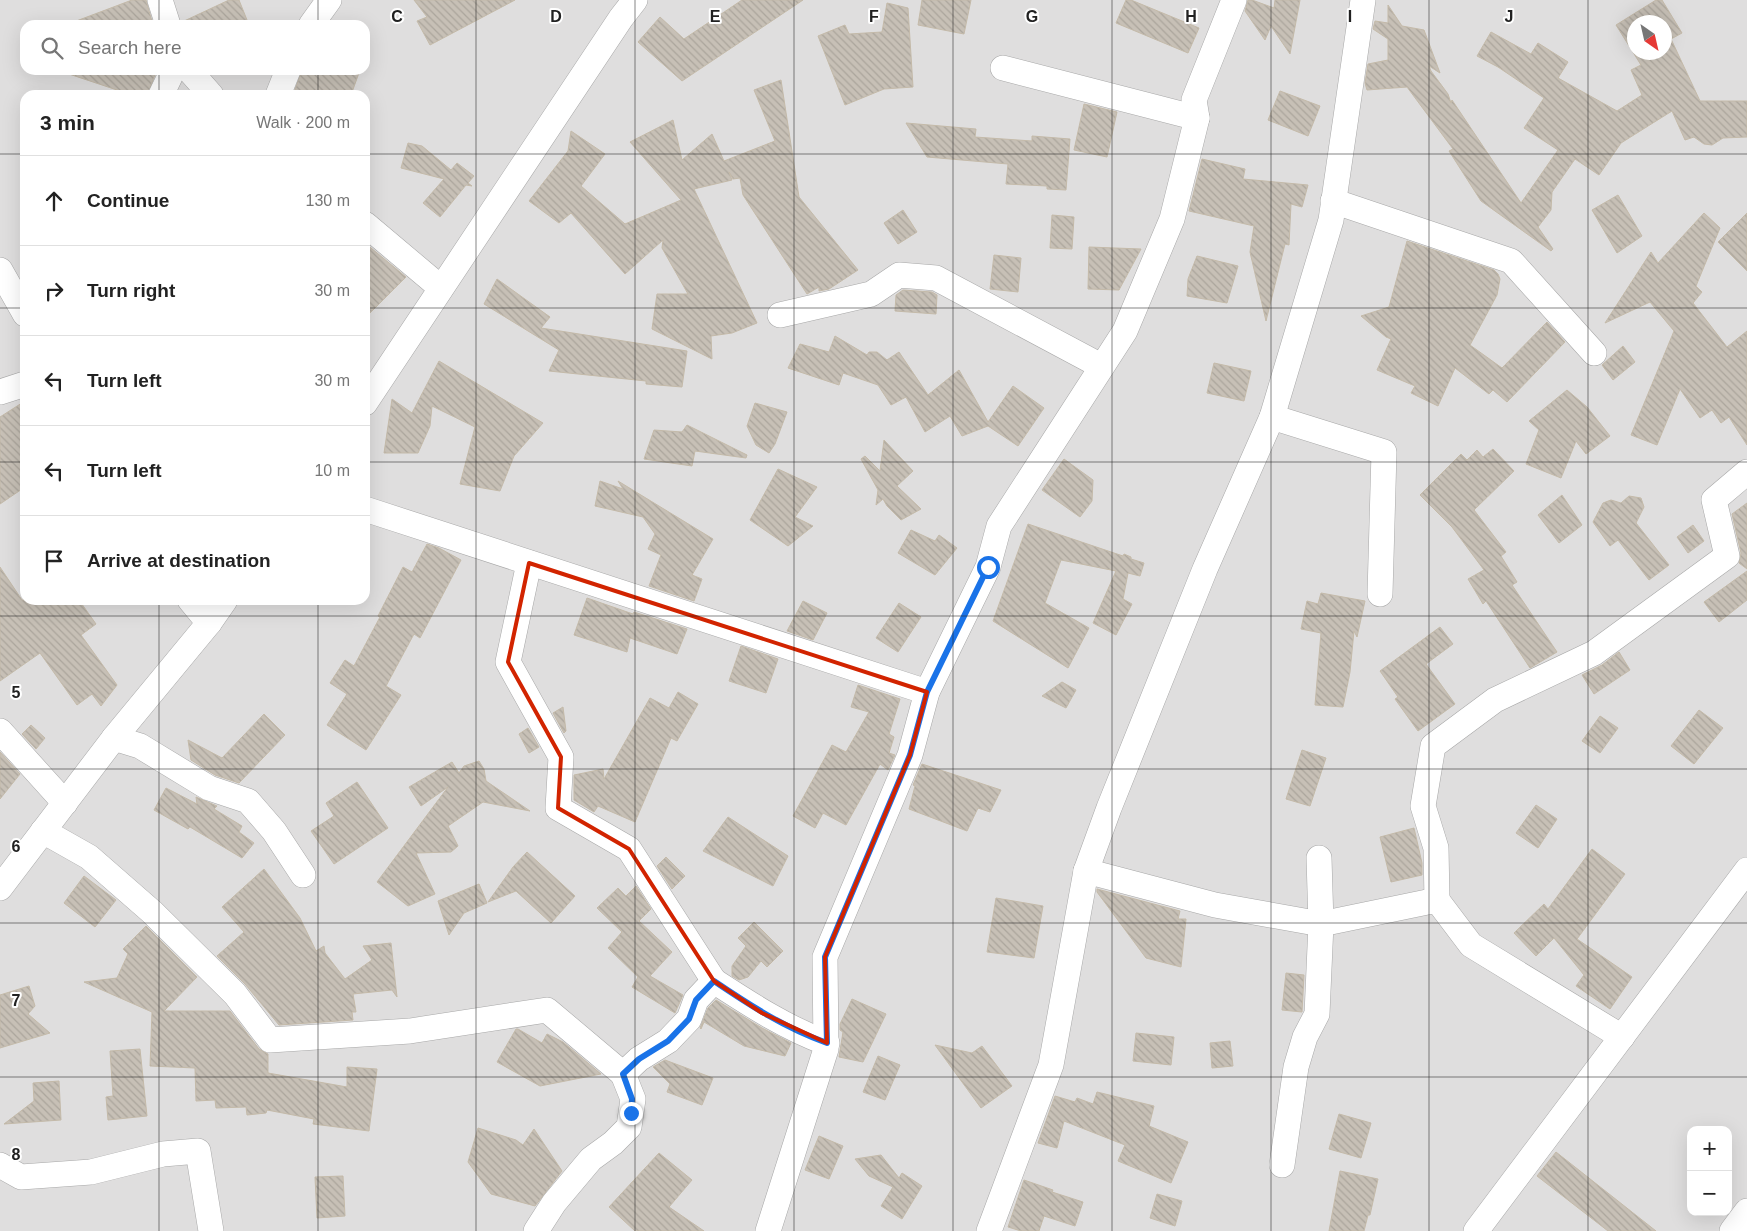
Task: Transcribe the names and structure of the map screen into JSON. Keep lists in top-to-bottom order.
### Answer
{
  "north": "bottom right",
  "page": {
    "search": "Search here",
    "heading": ["3 min", "Walk · 200 m"],
    "list": [
      ["Continue", "130 m"],
      ["Turn right", "30 m"],
      ["Turn left", "30 m"],
      ["Turn left", "10 m"],
      "Arrive at destination"
    ],
    "map_buttons": ["+", "−"]
  },
  "grid": {
    "columns": [
      "C",
      "D",
      "E",
      "F",
      "G",
      "H",
      "I",
      "J"
    ],
    "rows": [
      "5",
      "6",
      "7",
      "8"
    ]
  }
}
